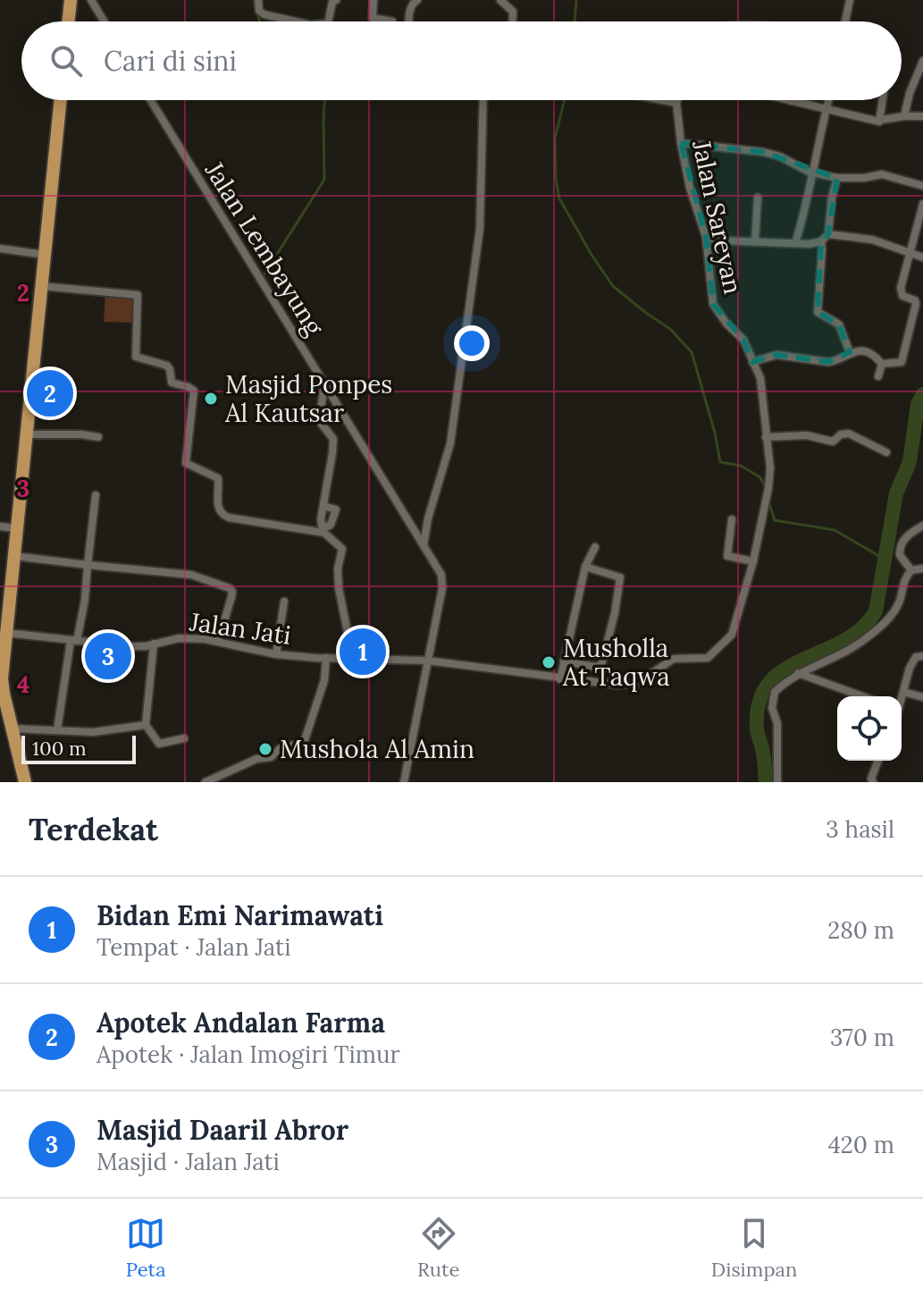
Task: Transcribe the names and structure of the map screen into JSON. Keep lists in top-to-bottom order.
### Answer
{
  "streets": {
    "street": ["Jalan Sareyan", "Jalan Lembayung", "Jalan Jati"]
  },
  "crossings": [
    ["Jalan Sareyan", "Jalan Jati"],
    ["Jalan Lembayung", "Jalan Jati"]
  ],
  "places": ["Masjid Ponpes Al Kautsar", "Musholla At Taqwa", "Mushola Al Amin"],
  "scale_bar": "100 m",
  "page": {
    "search": "Cari di sini",
    "pins": ["2", "1", "3"],
    "scale": "100 m",
    "heading": ["Terdekat", "3 hasil"],
    "list": [
      {
        "mark": "1",
        "name": "Bidan Emi Narimawati",
        "note": "Tempat · Jalan Jati",
        "value": "280 m"
      },
      {
        "mark": "2",
        "name": "Apotek Andalan Farma",
        "note": "Apotek · Jalan Imogiri Timur",
        "value": "370 m"
      },
      {
        "mark": "3",
        "name": "Masjid Daaril Abror",
        "note": "Masjid · Jalan Jati",
        "value": "420 m"
      }
    ],
    "nav": ["Peta", "Rute", "Disimpan"]
  },
  "grid": {
    "rows": ["2", "3", "4"]
  }
}
